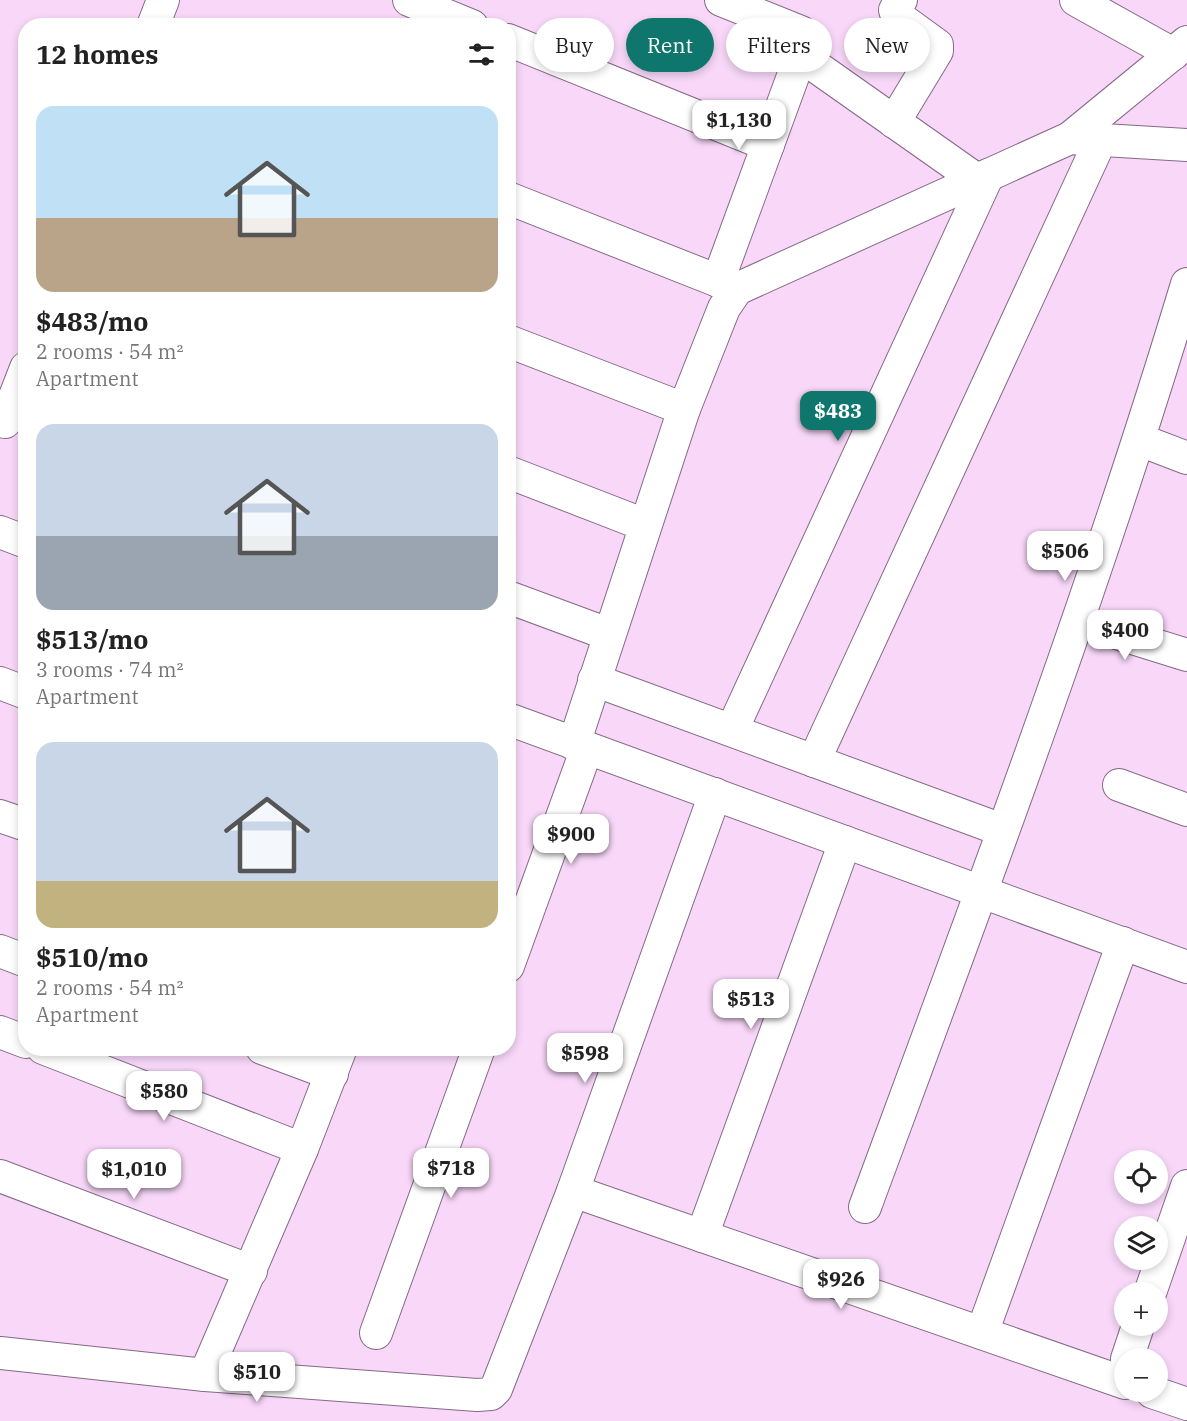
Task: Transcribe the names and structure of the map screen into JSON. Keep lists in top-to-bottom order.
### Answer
{
  "page": {
    "chip": [
      "Buy",
      "Rent",
      "Filters",
      "New"
    ],
    "heading": "12 homes",
    "list": [
      {
        "name": "$483/mo",
        "note": "2 rooms · 54 m² · Apartment"
      },
      {
        "name": "$513/mo",
        "note": "3 rooms · 74 m² · Apartment"
      },
      {
        "name": "$510/mo",
        "note": "2 rooms · 54 m² · Apartment"
      }
    ],
    "price": [
      "$1,130",
      "$483",
      "$506",
      "$400",
      "$900",
      "$513",
      "$598",
      "$580",
      "$718",
      "$1,010",
      "$926",
      "$510"
    ],
    "map_buttons": ["+", "−"]
  }
}
